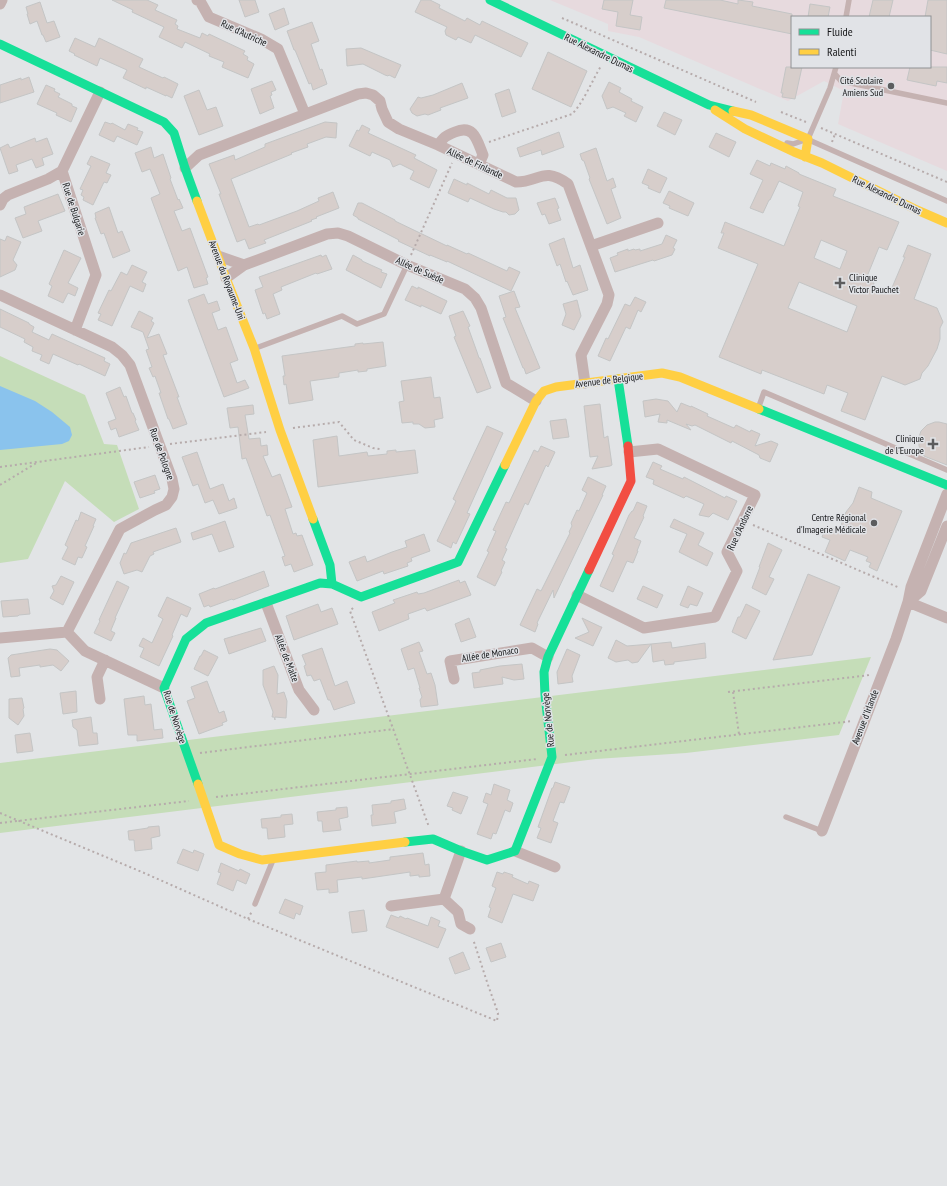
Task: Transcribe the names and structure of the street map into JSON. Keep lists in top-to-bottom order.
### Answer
{
  "streets": {
    "street": [
      "Rue d'Autriche",
      "Rue Alexandre Dumas",
      "Allée de Finlande",
      "Rue de Bulgarie",
      "Allée de Suède",
      "Avenue du Royaume-Uni",
      "Avenue de Belgique",
      "Rue de Pologne",
      "Rue d'Andorre",
      "Allée de Monaco",
      "Allée de Malte",
      "Rue de Norvège",
      "Avenue d'Irlande"
    ]
  },
  "crossings": [
    ["Rue d'Autriche", "Allée de Finlande"],
    ["Allée de Finlande", "Avenue du Royaume-Uni"],
    ["Allée de Finlande", "Avenue de Belgique"],
    ["Rue de Bulgarie", "Avenue du Royaume-Uni"],
    ["Rue de Bulgarie", "Rue de Pologne"],
    ["Allée de Suède", "Avenue du Royaume-Uni"],
    ["Allée de Suède", "Avenue de Belgique"],
    ["Avenue du Royaume-Uni", "Rue de Norvège"],
    ["Avenue de Belgique", "Rue de Norvège"],
    ["Rue d'Andorre", "Rue de Norvège"],
    ["Allée de Monaco", "Rue de Norvège"],
    ["Allée de Malte", "Rue de Norvège"]
  ],
  "places": {
    "other": ["Cité Scolaire Amiens Sud", "Centre Régional d'Imagerie Médicale"],
    "health": ["Clinique Victor Pauchet", "Clinique de l'Europe"]
  },
  "legend": ["Fluide", "Ralenti"]
}
